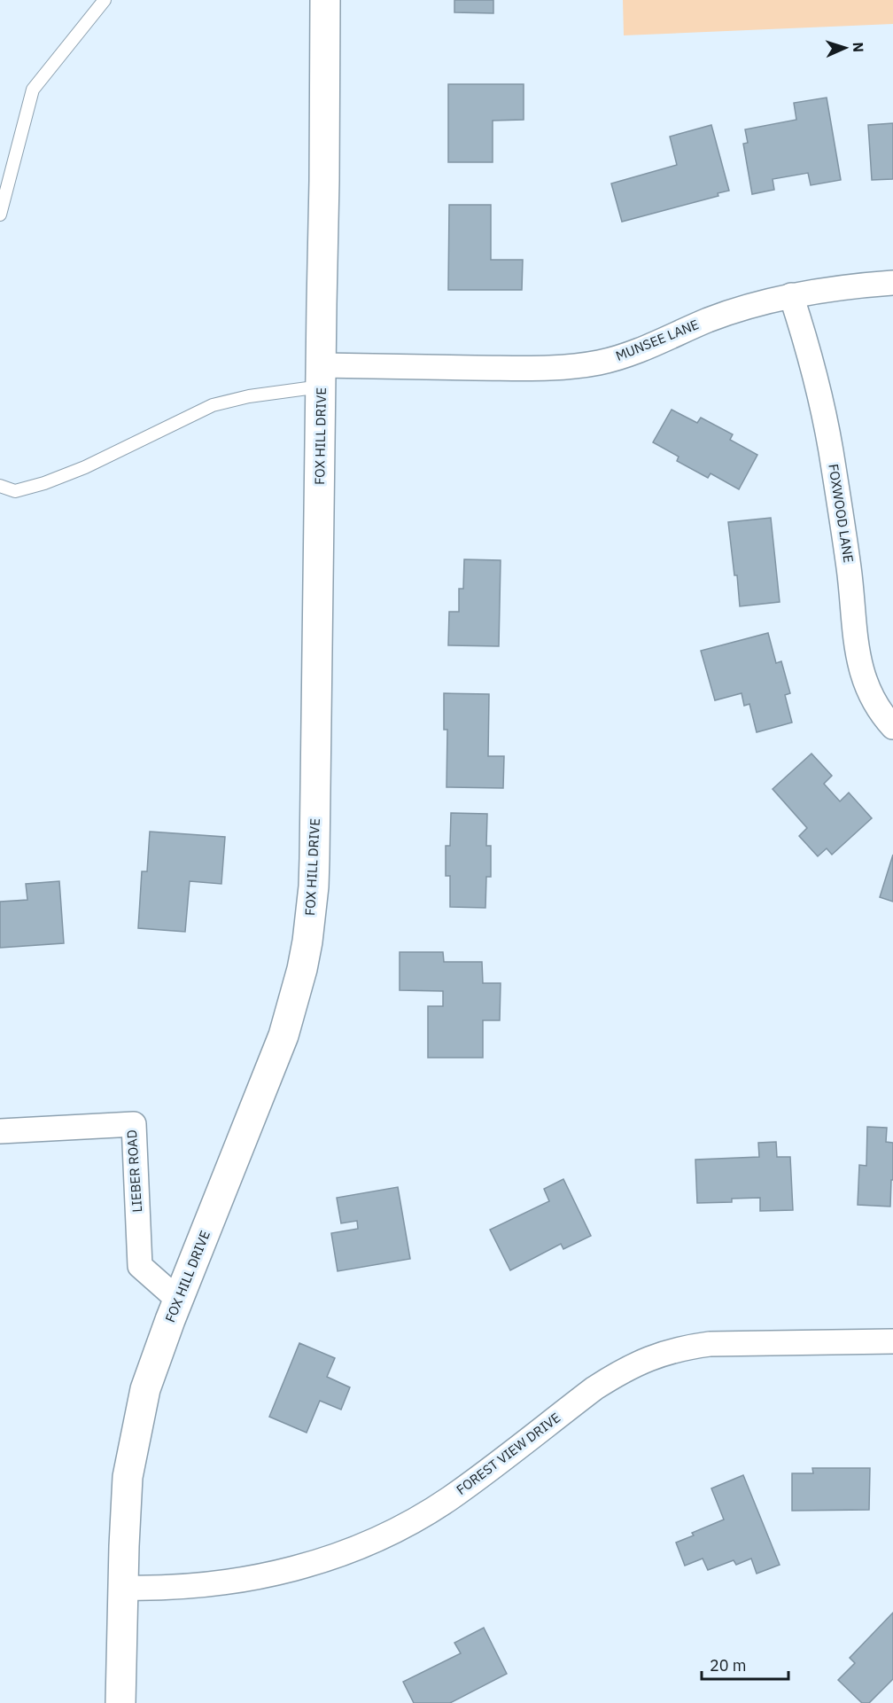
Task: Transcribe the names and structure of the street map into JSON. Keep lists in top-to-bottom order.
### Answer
{
  "streets": {
    "street": [
      "MUNSEE LANE",
      "FOX HILL DRIVE",
      "FOXWOOD LANE",
      "LIEBER ROAD",
      "FOREST VIEW DRIVE"
    ]
  },
  "crossings": [
    ["MUNSEE LANE", "FOX HILL DRIVE"],
    ["MUNSEE LANE", "FOXWOOD LANE"],
    ["FOX HILL DRIVE", "LIEBER ROAD"],
    ["FOX HILL DRIVE", "FOREST VIEW DRIVE"]
  ],
  "scale_bar": "20 m",
  "north": "right"
}
